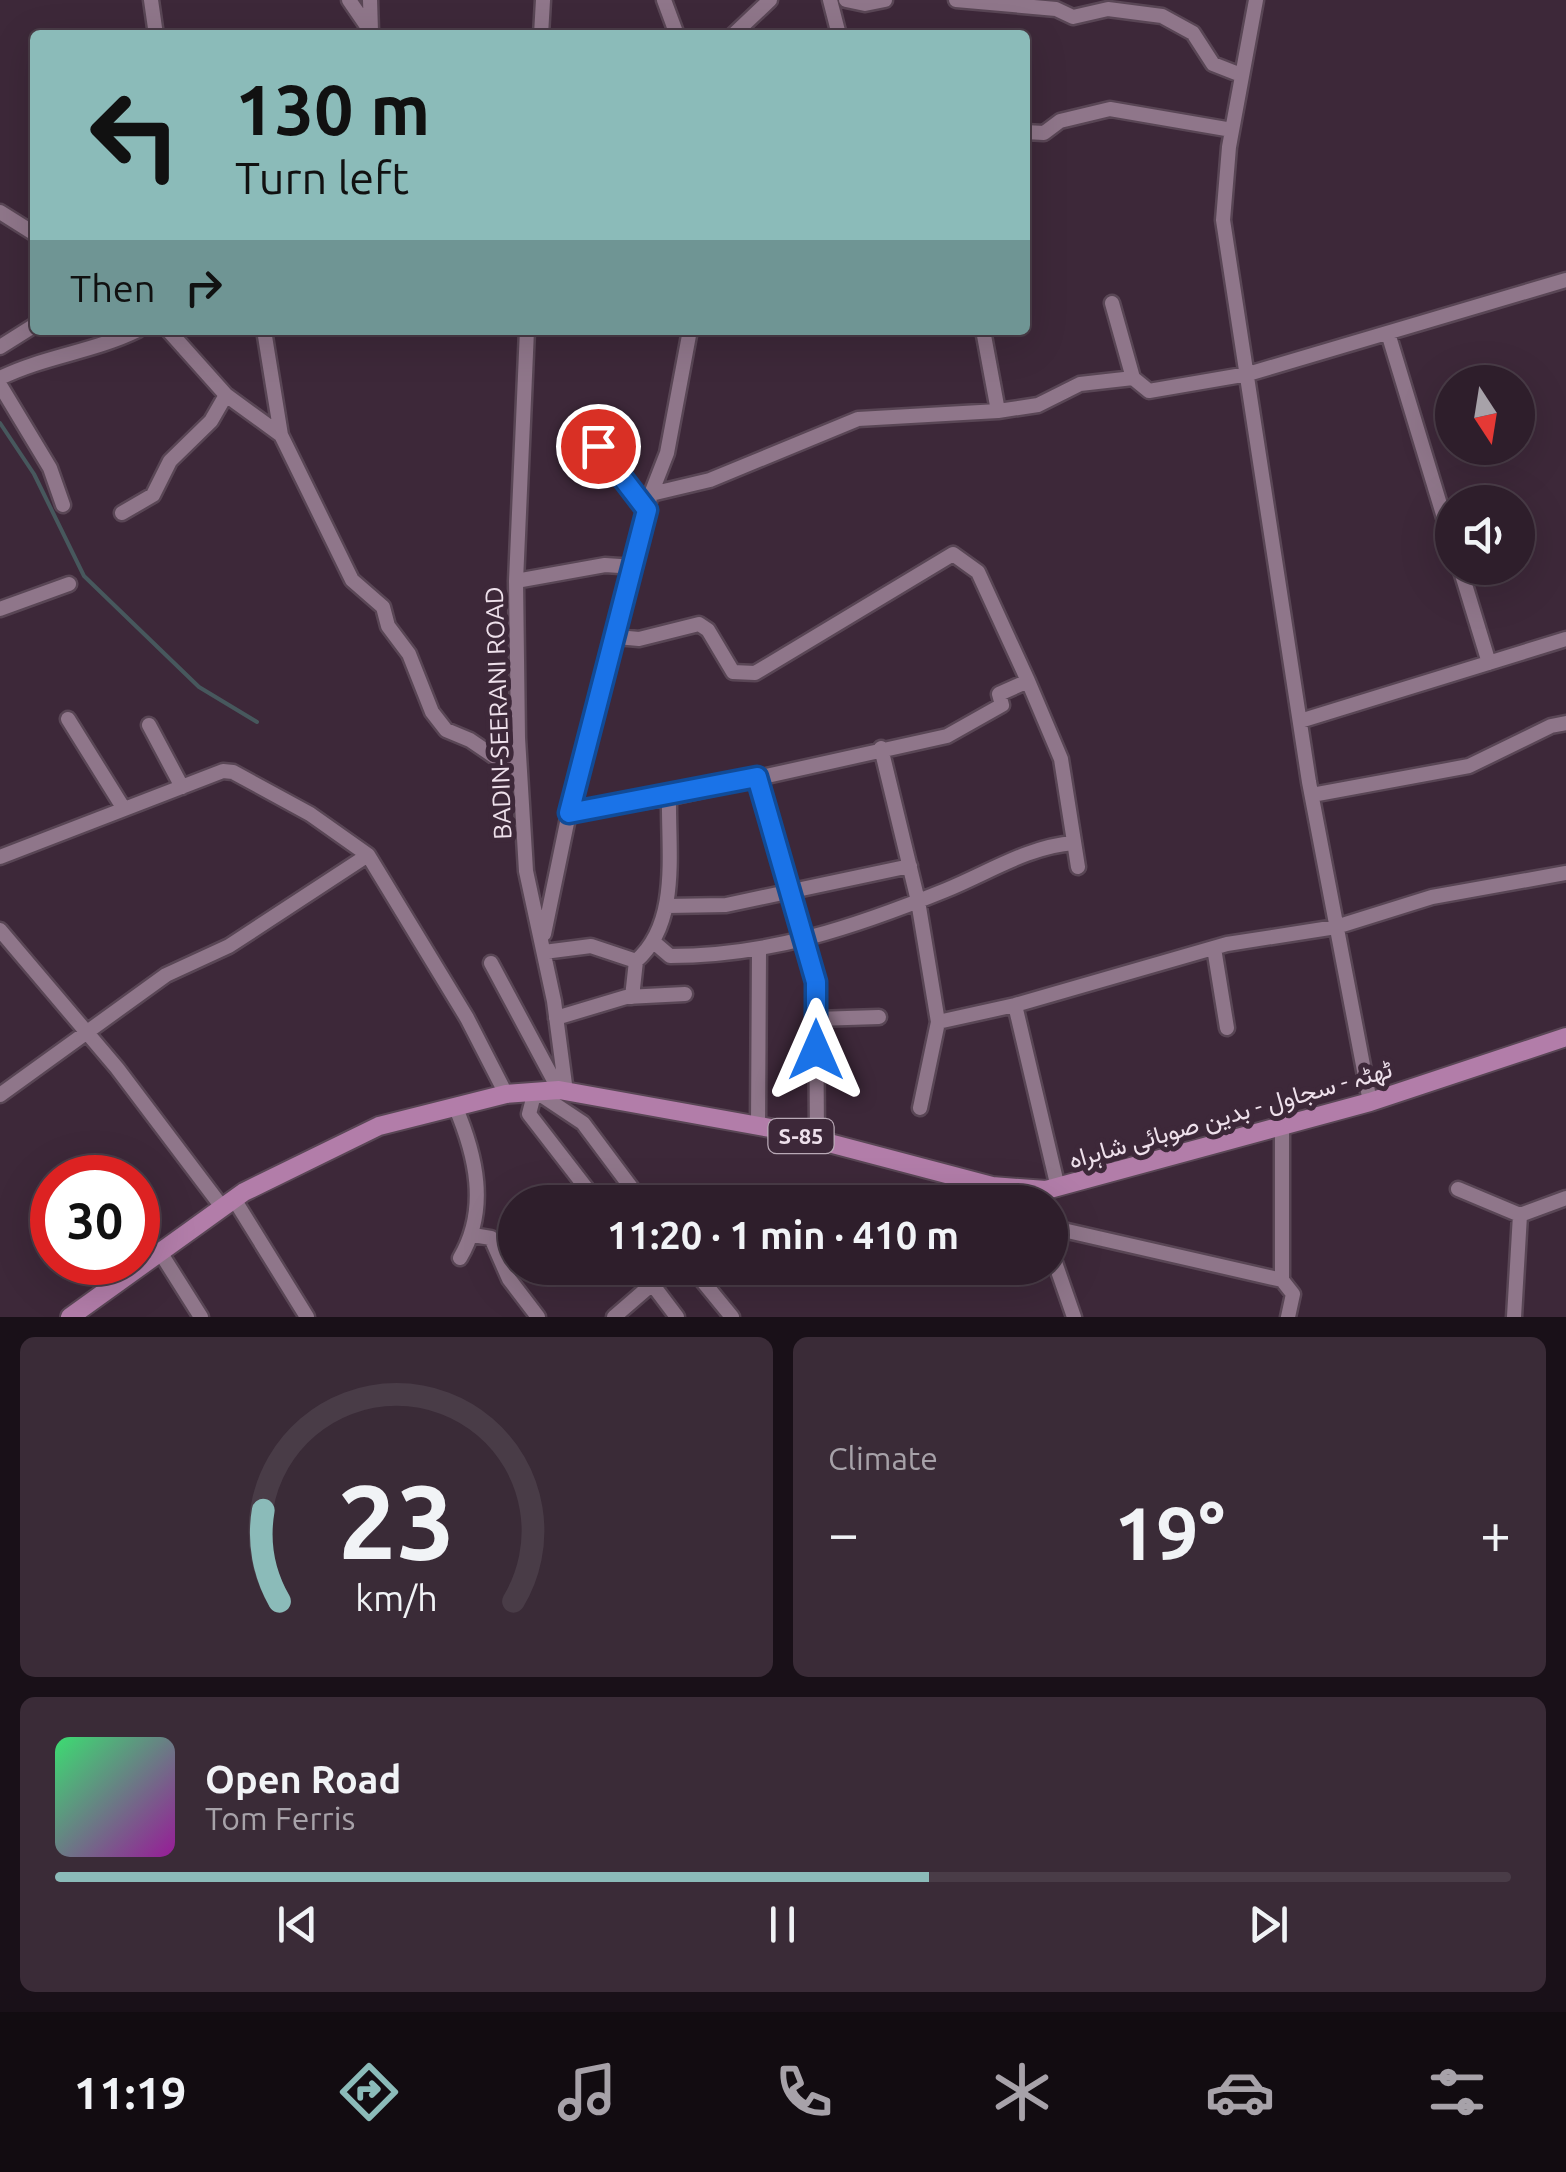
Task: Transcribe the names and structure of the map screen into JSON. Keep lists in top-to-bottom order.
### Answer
{
  "streets": {
    "main road": ["ٹھٹہ - سجاول - بدین صوبائی شاہراہ", "S-85"],
    "street": ["BADIN-SEERANI ROAD"]
  },
  "crossings": [
    ["BADIN-SEERANI ROAD", "ٹھٹہ - سجاول - بدین صوبائی شاہراہ"]
  ],
  "north": "bottom",
  "page": {
    "turn": ["130 m", "Turn left"],
    "then": "Then",
    "limit": "30",
    "trip": "11:20 · 1 min · 410 m",
    "tile": "Climate",
    "heat": ["−", "19°", "+"],
    "song": ["Open Road", "Tom Ferris"],
    "tabs": "11:19",
    "gauge": ["23", "km/h"]
  }
}
